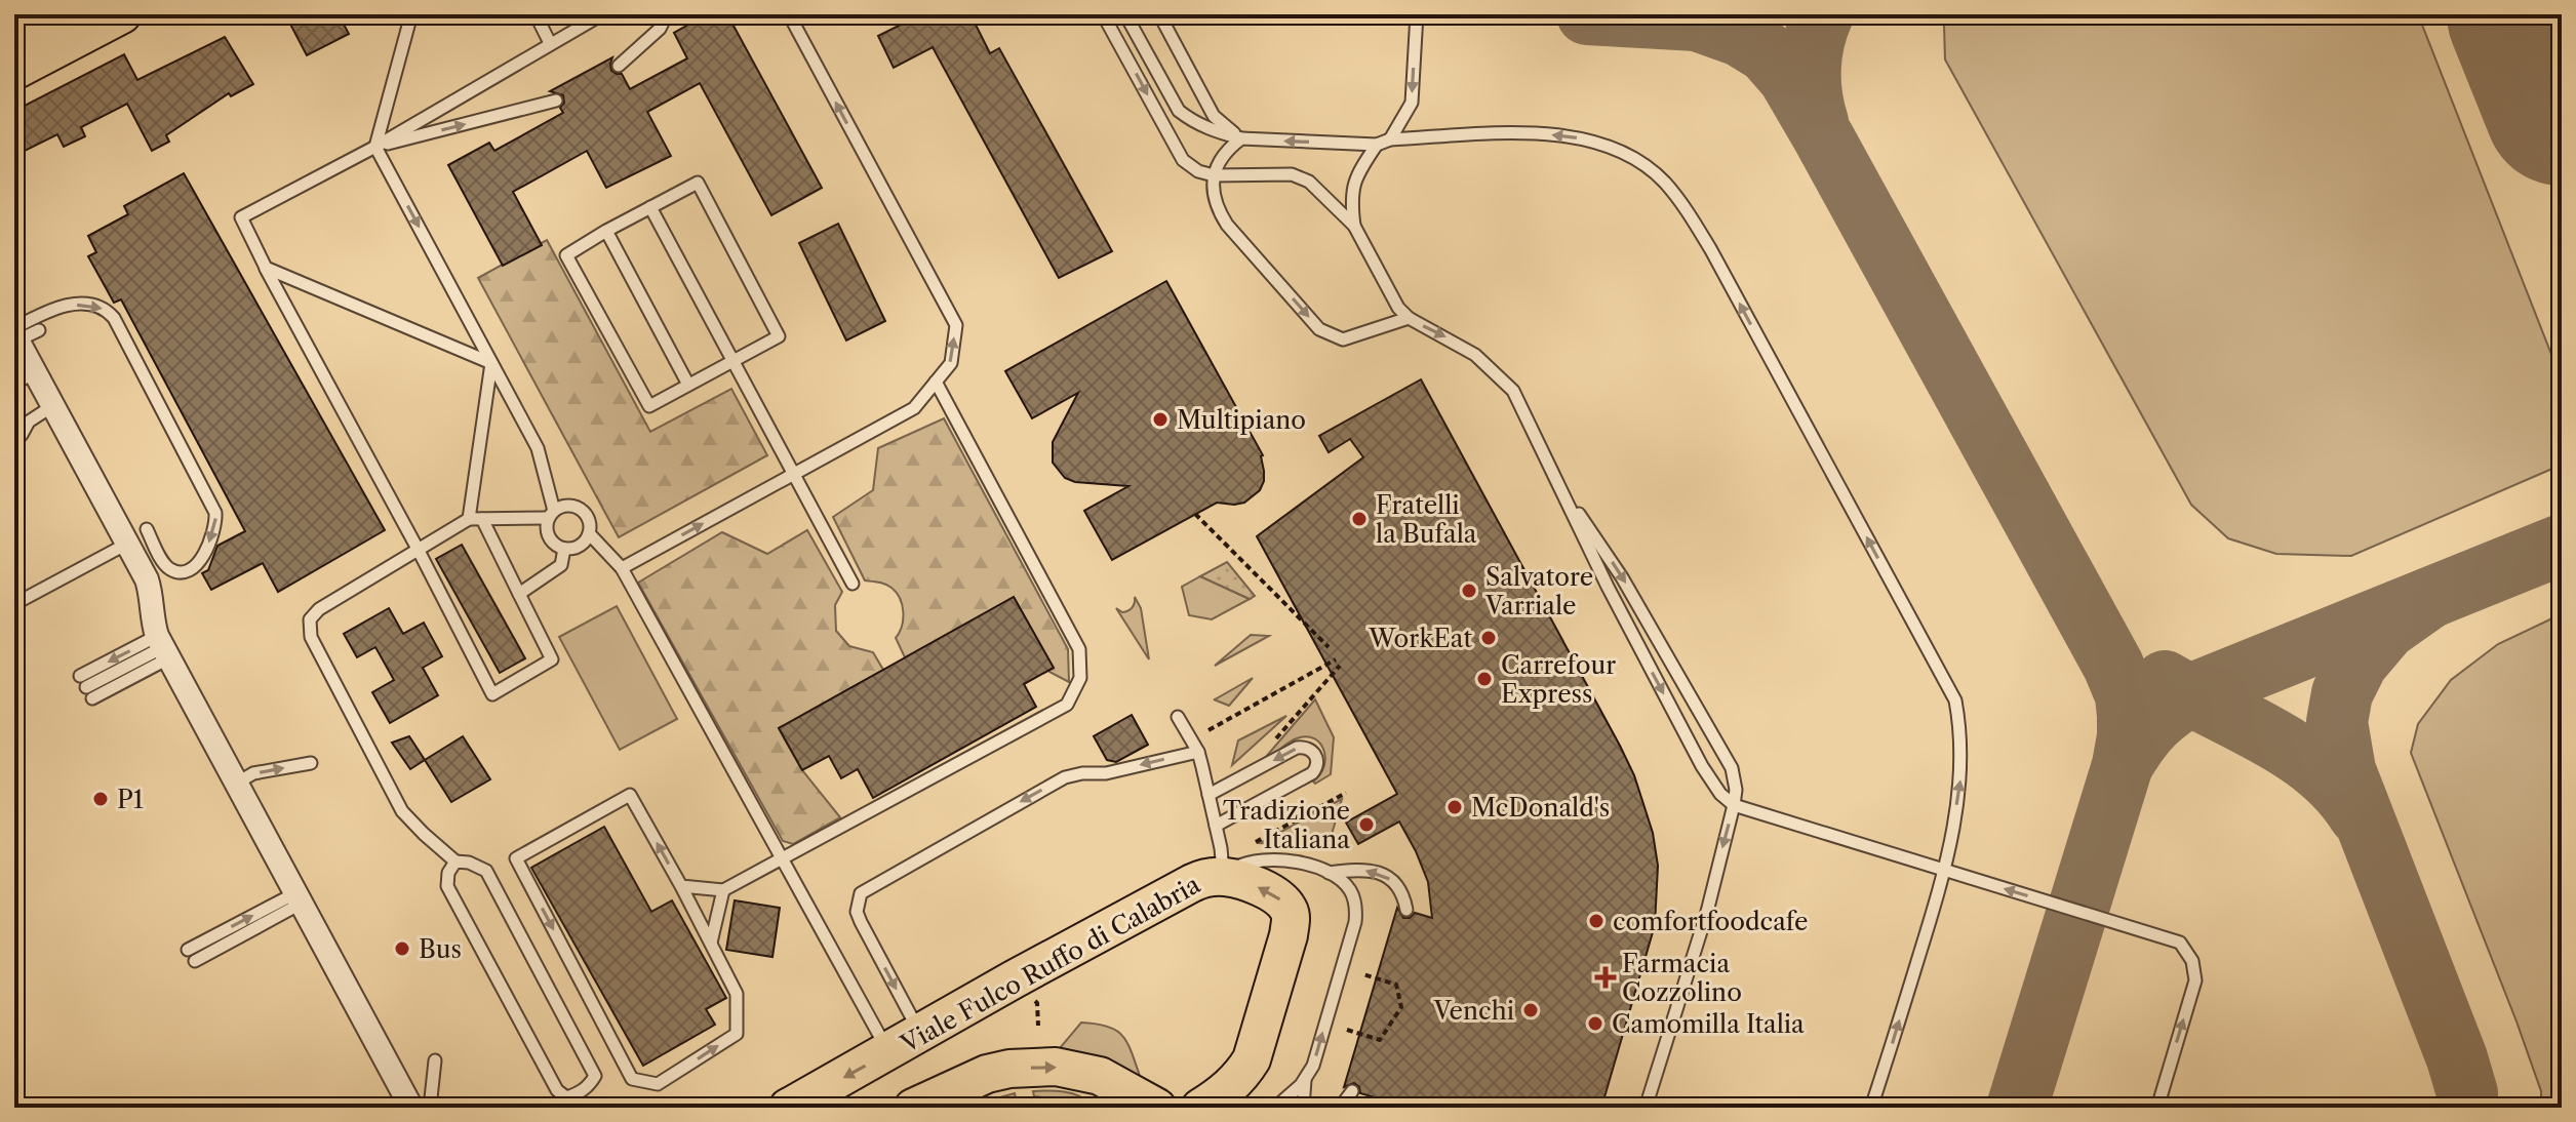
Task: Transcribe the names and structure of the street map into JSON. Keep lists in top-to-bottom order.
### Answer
{
  "streets": {
    "main road": ["Viale Fulco Ruffo di Calabria"]
  },
  "places": {
    "other": [
      "Multipiano",
      "Fratelli la Bufala",
      "Salvatore Varriale",
      "WorkEat",
      "Carrefour Express",
      "P1",
      "McDonald's",
      "Tradizione Italiana",
      "comfortfoodcafe",
      "Bus",
      "Venchi",
      "Camomilla Italia"
    ],
    "health": ["Farmacia Cozzolino"]
  }
}
